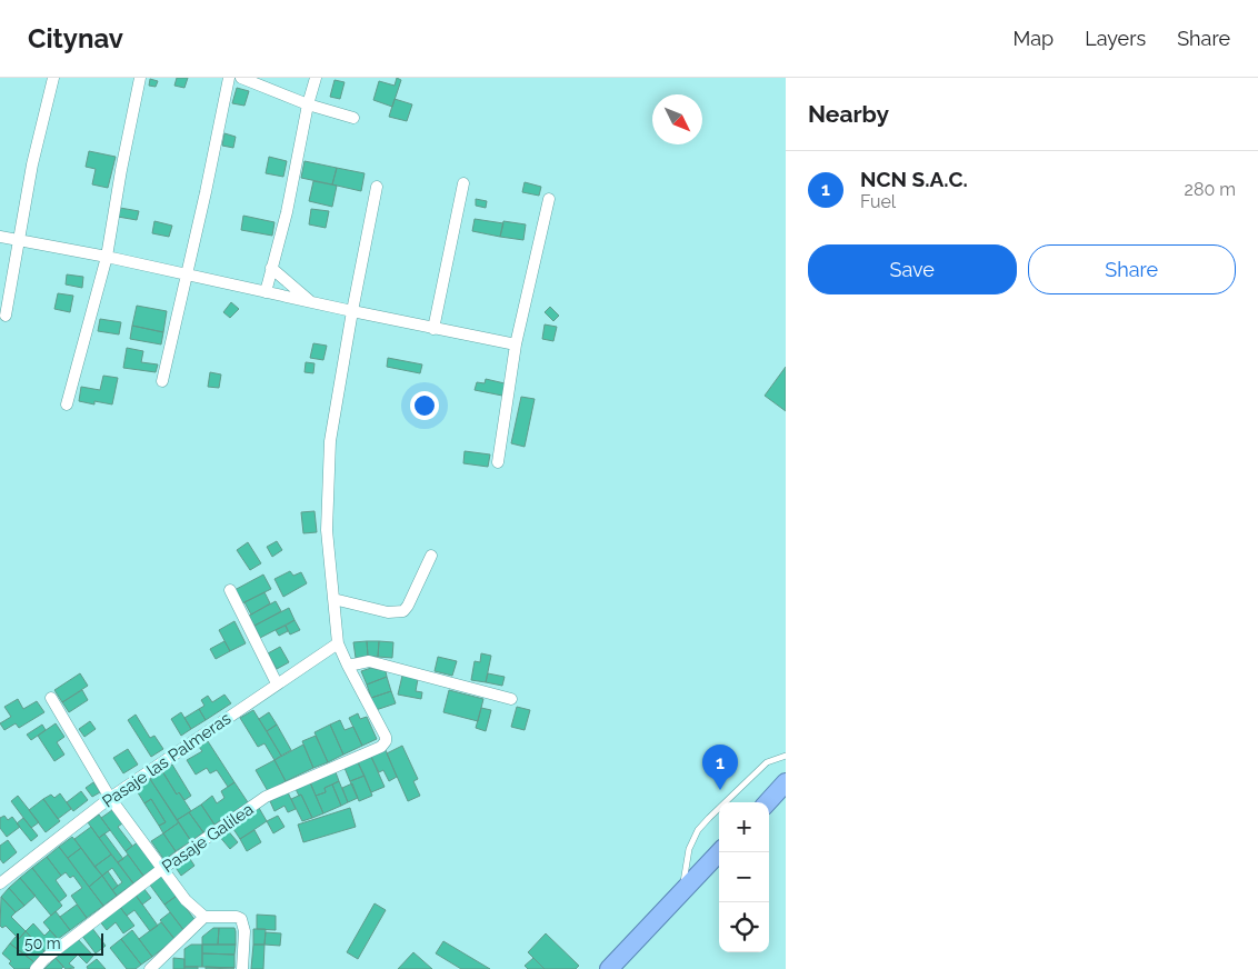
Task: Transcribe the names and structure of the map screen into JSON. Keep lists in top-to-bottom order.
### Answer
{
  "streets": {
    "street": ["Pasaje las Palmeras", "Pasaje Galilea"]
  },
  "scale_bar": "50 m",
  "north": "bottom right",
  "page": {
    "header": "Citynav",
    "nav": ["Map", "Layers", "Share"],
    "heading": "Nearby",
    "list": [
      {
        "mark": "1",
        "name": "NCN S.A.C.",
        "note": "Fuel",
        "value": "280 m"
      }
    ],
    "buttons": ["Save", "Share"],
    "pins": "1",
    "map_buttons": ["+", "−"],
    "scale": "50 m"
  }
}
